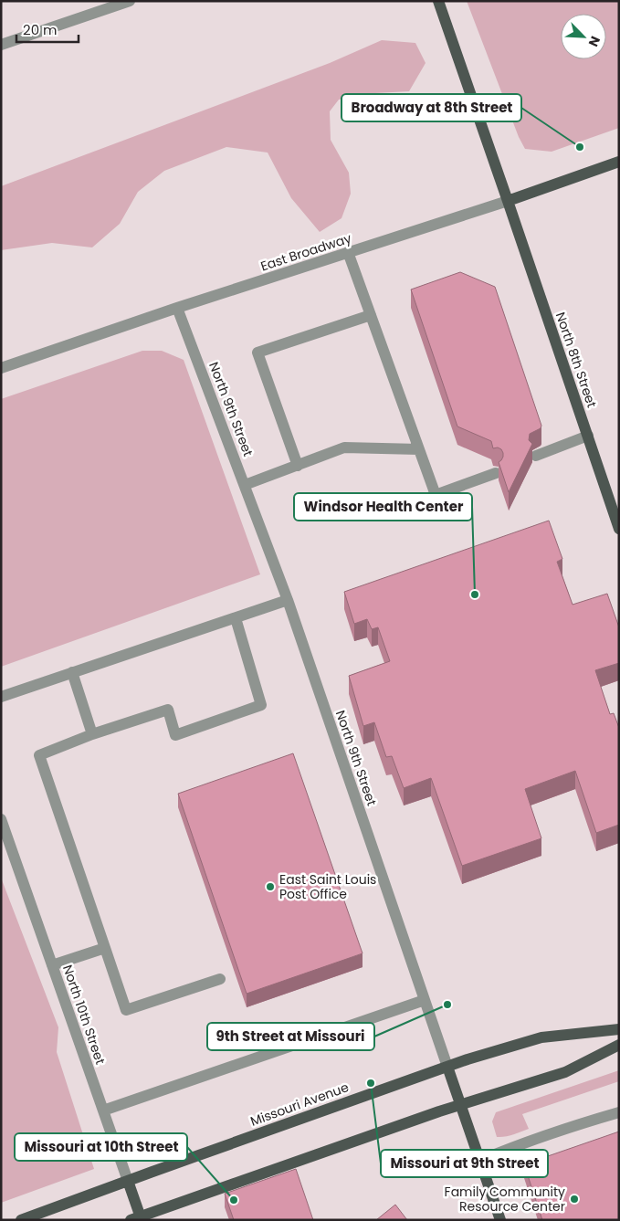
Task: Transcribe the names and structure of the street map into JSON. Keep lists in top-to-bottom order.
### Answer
{
  "streets": {
    "main road": [
      "East Broadway",
      "North 8th Street",
      "North 9th Street",
      "North 10th Street",
      "Missouri Avenue"
    ]
  },
  "crossings": [
    ["East Broadway", "North 8th Street"],
    ["East Broadway", "North 9th Street"],
    ["North 9th Street", "Missouri Avenue"],
    ["North 10th Street", "Missouri Avenue"]
  ],
  "places": [
    "Broadway at 8th Street",
    "Windsor Health Center",
    "East Saint Louis Post Office",
    "9th Street at Missouri",
    "Missouri at 9th Street",
    "Family Community Resource Center",
    "Missouri at 10th Street"
  ],
  "scale_bar": "20 m",
  "north": "bottom right"
}
